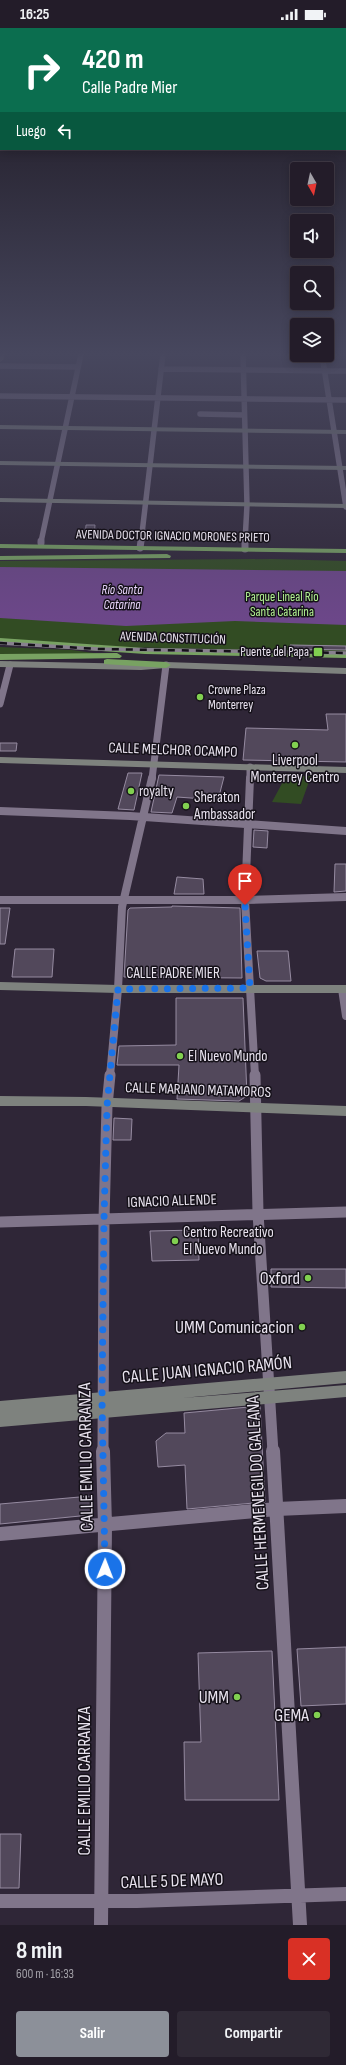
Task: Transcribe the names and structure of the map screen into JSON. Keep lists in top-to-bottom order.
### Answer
{
  "streets": {
    "highway": ["AVENIDA DOCTOR IGNACIO MORONES PRIETO", "AVENIDA CONSTITUCIÓN"],
    "street": [
      "CALLE MELCHOR OCAMPO",
      "CALLE PADRE MIER",
      "CALLE MARIANO MATAMOROS",
      "IGNACIO ALLENDE",
      "CALLE JUAN IGNACIO RAMÓN",
      "CALLE EMILIO CARRANZA",
      "CALLE HERMENEGILDO GALEANA",
      "CALLE 5 DE MAYO"
    ]
  },
  "crossings": [
    ["CALLE MELCHOR OCAMPO", "CALLE HERMENEGILDO GALEANA"],
    ["CALLE PADRE MIER", "CALLE EMILIO CARRANZA"],
    ["CALLE PADRE MIER", "CALLE HERMENEGILDO GALEANA"],
    ["CALLE MARIANO MATAMOROS", "CALLE EMILIO CARRANZA"],
    ["CALLE MARIANO MATAMOROS", "CALLE HERMENEGILDO GALEANA"],
    ["IGNACIO ALLENDE", "CALLE EMILIO CARRANZA"],
    ["IGNACIO ALLENDE", "CALLE HERMENEGILDO GALEANA"],
    ["CALLE JUAN IGNACIO RAMÓN", "CALLE EMILIO CARRANZA"],
    ["CALLE JUAN IGNACIO RAMÓN", "CALLE HERMENEGILDO GALEANA"],
    ["CALLE EMILIO CARRANZA", "CALLE 5 DE MAYO"],
    ["CALLE HERMENEGILDO GALEANA", "CALLE 5 DE MAYO"]
  ],
  "water": ["Río Santa Catarina"],
  "parks": ["Parque Lineal Río Santa Catarina"],
  "places": {
    "transit": ["Puente del Papa"],
    "other": [
      "Crowne Plaza Monterrey",
      "Liverpool Monterrey Centro",
      "royalty",
      "Sheraton Ambassador",
      "El Nuevo Mundo",
      "Centro Recreativo El Nuevo Mundo",
      "Oxford",
      "UMM Comunicacion",
      "UMM",
      "GEMA"
    ]
  },
  "north": "bottom",
  "page": {
    "status": "16:25",
    "turn": ["420 m", "Calle Padre Mier"],
    "then": "Luego",
    "heading": ["8 min", "600 m · 16:33"],
    "buttons": ["Salir", "Compartir"]
  }
}
